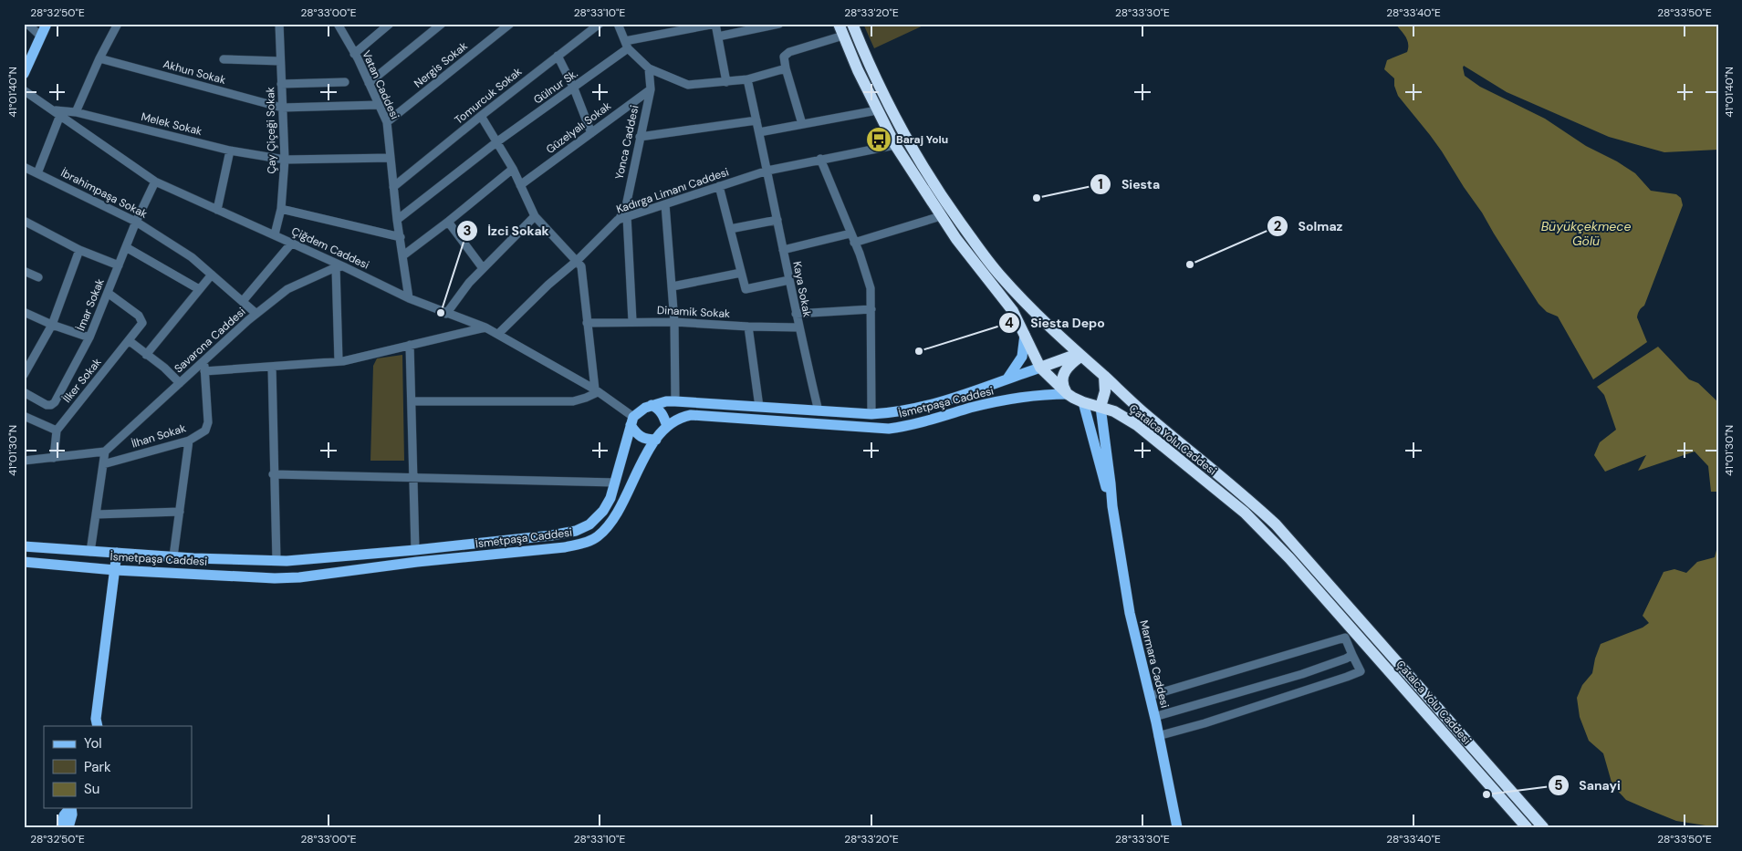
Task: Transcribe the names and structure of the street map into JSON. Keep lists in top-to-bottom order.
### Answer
{
  "streets": {
    "highway": ["Çatalca Yolu Caddesi"],
    "main road": ["İsmetpaşa Caddesi", "Marmara Caddesi"],
    "street": [
      "Nergis Sokak",
      "Akhun Sokak",
      "Vatan Caddesi",
      "Gülnur Sk.",
      "Tomurcuk Sokak",
      "Melek Sokak",
      "Güzelyalı Sokak",
      "Çay Çiçeği Sokak",
      "Yonca Caddesi",
      "Kadırga Limanı Caddesi",
      "İbrahimpaşa Sokak",
      "Çiğdem Caddesi",
      "Kaya Sokak",
      "İmar Sokak",
      "Dinamik Sokak",
      "Savarona Caddesi",
      "İlker Sokak",
      "İlhan Sokak"
    ]
  },
  "crossings": [
    ["Nergis Sokak", "Vatan Caddesi"],
    ["Akhun Sokak", "Vatan Caddesi"],
    ["Akhun Sokak", "Çay Çiçeği Sokak"],
    ["Vatan Caddesi", "Gülnur Sk."],
    ["Vatan Caddesi", "Tomurcuk Sokak"],
    ["Vatan Caddesi", "Melek Sokak"],
    ["Vatan Caddesi", "Çiğdem Caddesi"],
    ["Melek Sokak", "Çay Çiçeği Sokak"],
    ["Melek Sokak", "Çiğdem Caddesi"],
    ["Güzelyalı Sokak", "Yonca Caddesi"],
    ["Çay Çiçeği Sokak", "Çiğdem Caddesi"],
    ["Yonca Caddesi", "Kadırga Limanı Caddesi"],
    ["Kadırga Limanı Caddesi", "Çiğdem Caddesi"],
    ["Kadırga Limanı Caddesi", "Kaya Sokak"],
    ["Kadırga Limanı Caddesi", "Çatalca Yolu Caddesi"],
    ["İbrahimpaşa Sokak", "İmar Sokak"],
    ["İbrahimpaşa Sokak", "Savarona Caddesi"],
    ["Çiğdem Caddesi", "İmar Sokak"],
    ["Çiğdem Caddesi", "Savarona Caddesi"],
    ["Çiğdem Caddesi", "İsmetpaşa Caddesi"],
    ["Kaya Sokak", "Dinamik Sokak"],
    ["Kaya Sokak", "İsmetpaşa Caddesi"],
    ["İmar Sokak", "İlker Sokak"],
    ["Savarona Caddesi", "İlhan Sokak"],
    ["İsmetpaşa Caddesi", "Çatalca Yolu Caddesi"]
  ],
  "water": ["Büyükçekmece Gölü"],
  "places": {
    "bus stop": ["Baraj Yolu"],
    "other": [
      "Siesta",
      "Solmaz",
      "İzci Sokak",
      "Siesta Depo",
      "Sanayi"
    ]
  },
  "legend": ["Yol", "Park", "Su"],
  "coordinates": [
    "28°32'50\"E",
    "28°33'00\"E",
    "28°33'10\"E",
    "28°33'20\"E",
    "28°33'30\"E",
    "28°33'40\"E",
    "28°33'50\"E",
    "41°01'40\"N",
    "41°01'30\"N"
  ]
}
